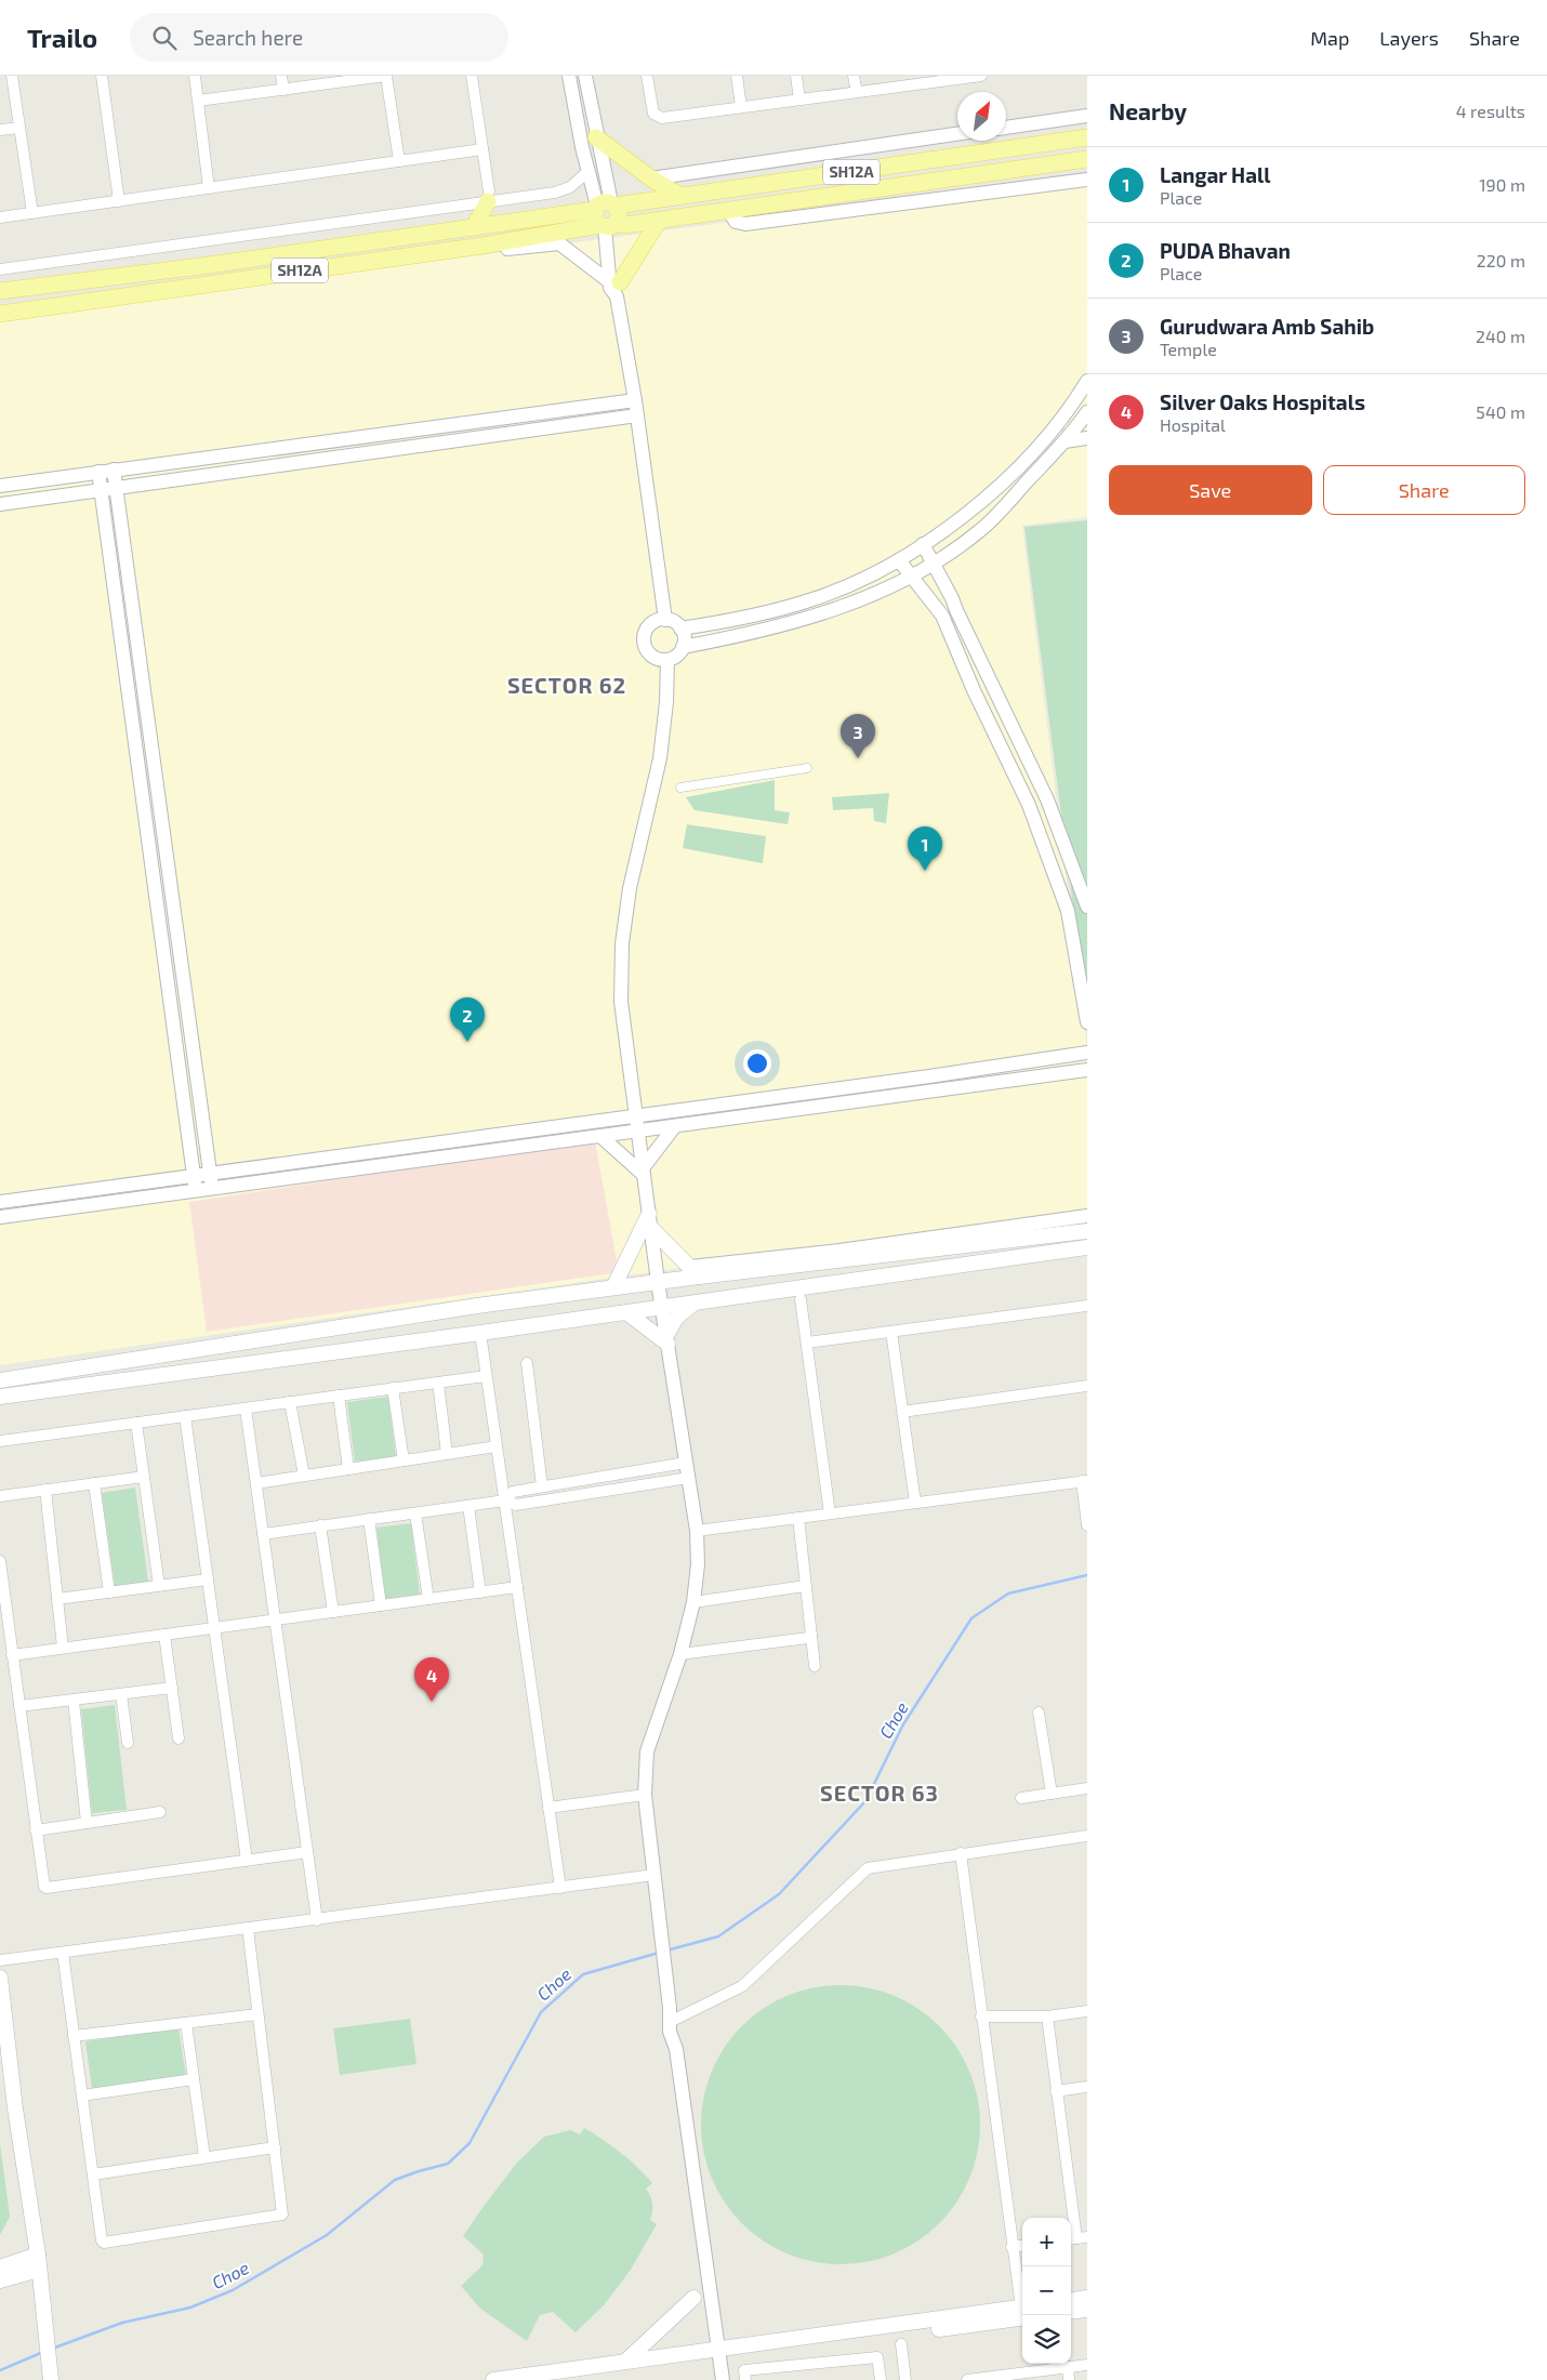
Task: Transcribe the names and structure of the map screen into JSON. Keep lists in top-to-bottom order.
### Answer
{
  "streets": {
    "main road": ["SH12A"]
  },
  "districts": ["SECTOR 62", "SECTOR 63"],
  "water": ["Choe"],
  "north": "top right",
  "page": {
    "header": "Trailo",
    "search": "Search here",
    "nav": ["Map", "Layers", "Share"],
    "heading": ["Nearby", "4 results"],
    "list": [
      {
        "mark": "1",
        "name": "Langar Hall",
        "note": "Place",
        "value": "190 m"
      },
      {
        "mark": "2",
        "name": "PUDA Bhavan",
        "note": "Place",
        "value": "220 m"
      },
      {
        "mark": "3",
        "name": "Gurudwara Amb Sahib",
        "note": "Temple",
        "value": "240 m"
      },
      {
        "mark": "4",
        "name": "Silver Oaks Hospitals",
        "note": "Hospital",
        "value": "540 m"
      }
    ],
    "buttons": ["Save", "Share"],
    "pins": [
      "3",
      "1",
      "2",
      "4"
    ],
    "map_buttons": ["+", "−"]
  }
}
